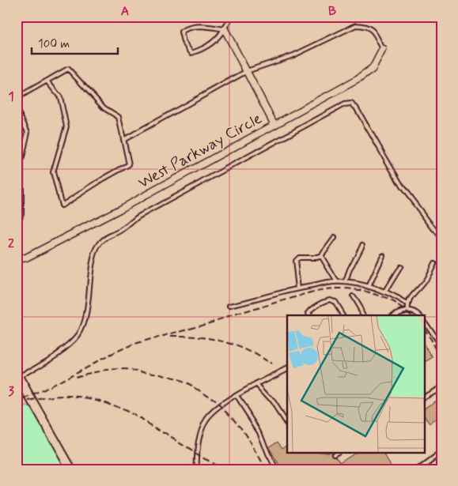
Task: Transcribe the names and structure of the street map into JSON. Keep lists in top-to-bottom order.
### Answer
{
  "streets": {
    "street": ["West Parkway Circle"]
  },
  "scale_bar": "100 m",
  "grid": {
    "columns": ["A", "B"],
    "rows": ["1", "2", "3"]
  }
}
